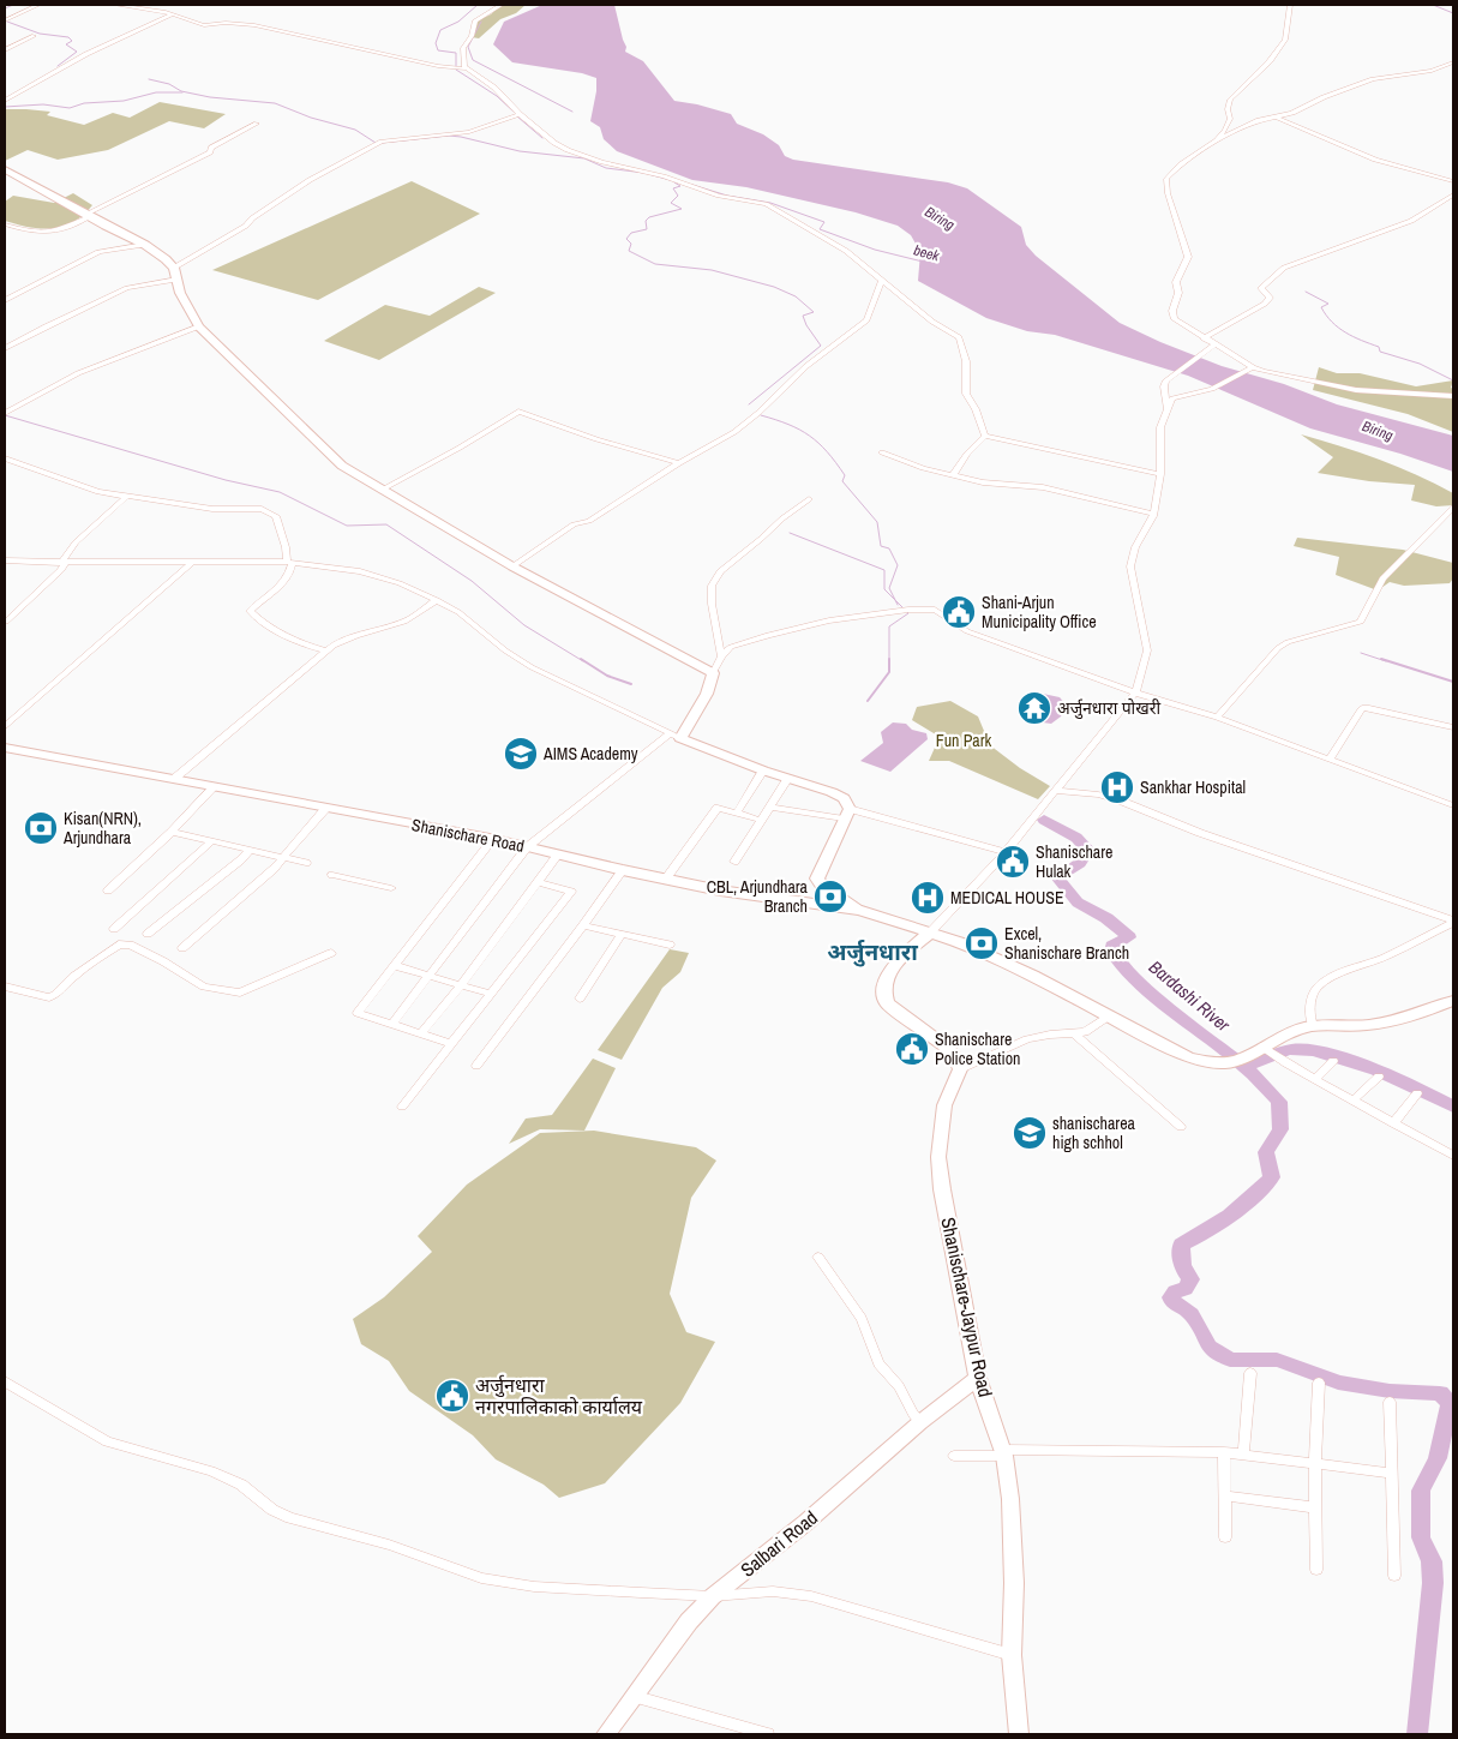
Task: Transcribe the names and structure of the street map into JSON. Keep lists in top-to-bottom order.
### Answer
{
  "streets": {
    "street": ["Shanischare Road", "Shanischare-Jaypur Road", "Salbari Road"]
  },
  "crossings": [
    ["Shanischare-Jaypur Road", "Salbari Road"]
  ],
  "districts": ["अर्जुनधारा"],
  "water": ["Biring", "beek", "Bardashi River"],
  "parks": ["Fun Park"],
  "places": {
    "public building": [
      "Shani-Arjun Municipality Office",
      "Shanischare Hulak",
      "Shanischare Police Station",
      "अर्जुनधारा नगरपालिकाको कार्यालय"
    ],
    "temple": ["अर्जुनधारा पोखरी"],
    "school or university": ["AIMS Academy", "shanischarea high schhol"],
    "hospital": ["Sankhar Hospital", "MEDICAL HOUSE"],
    "bank": ["Kisan(NRN), Arjundhara", "CBL, Arjundhara Branch", "Excel, Shanischare Branch"]
  }
}
